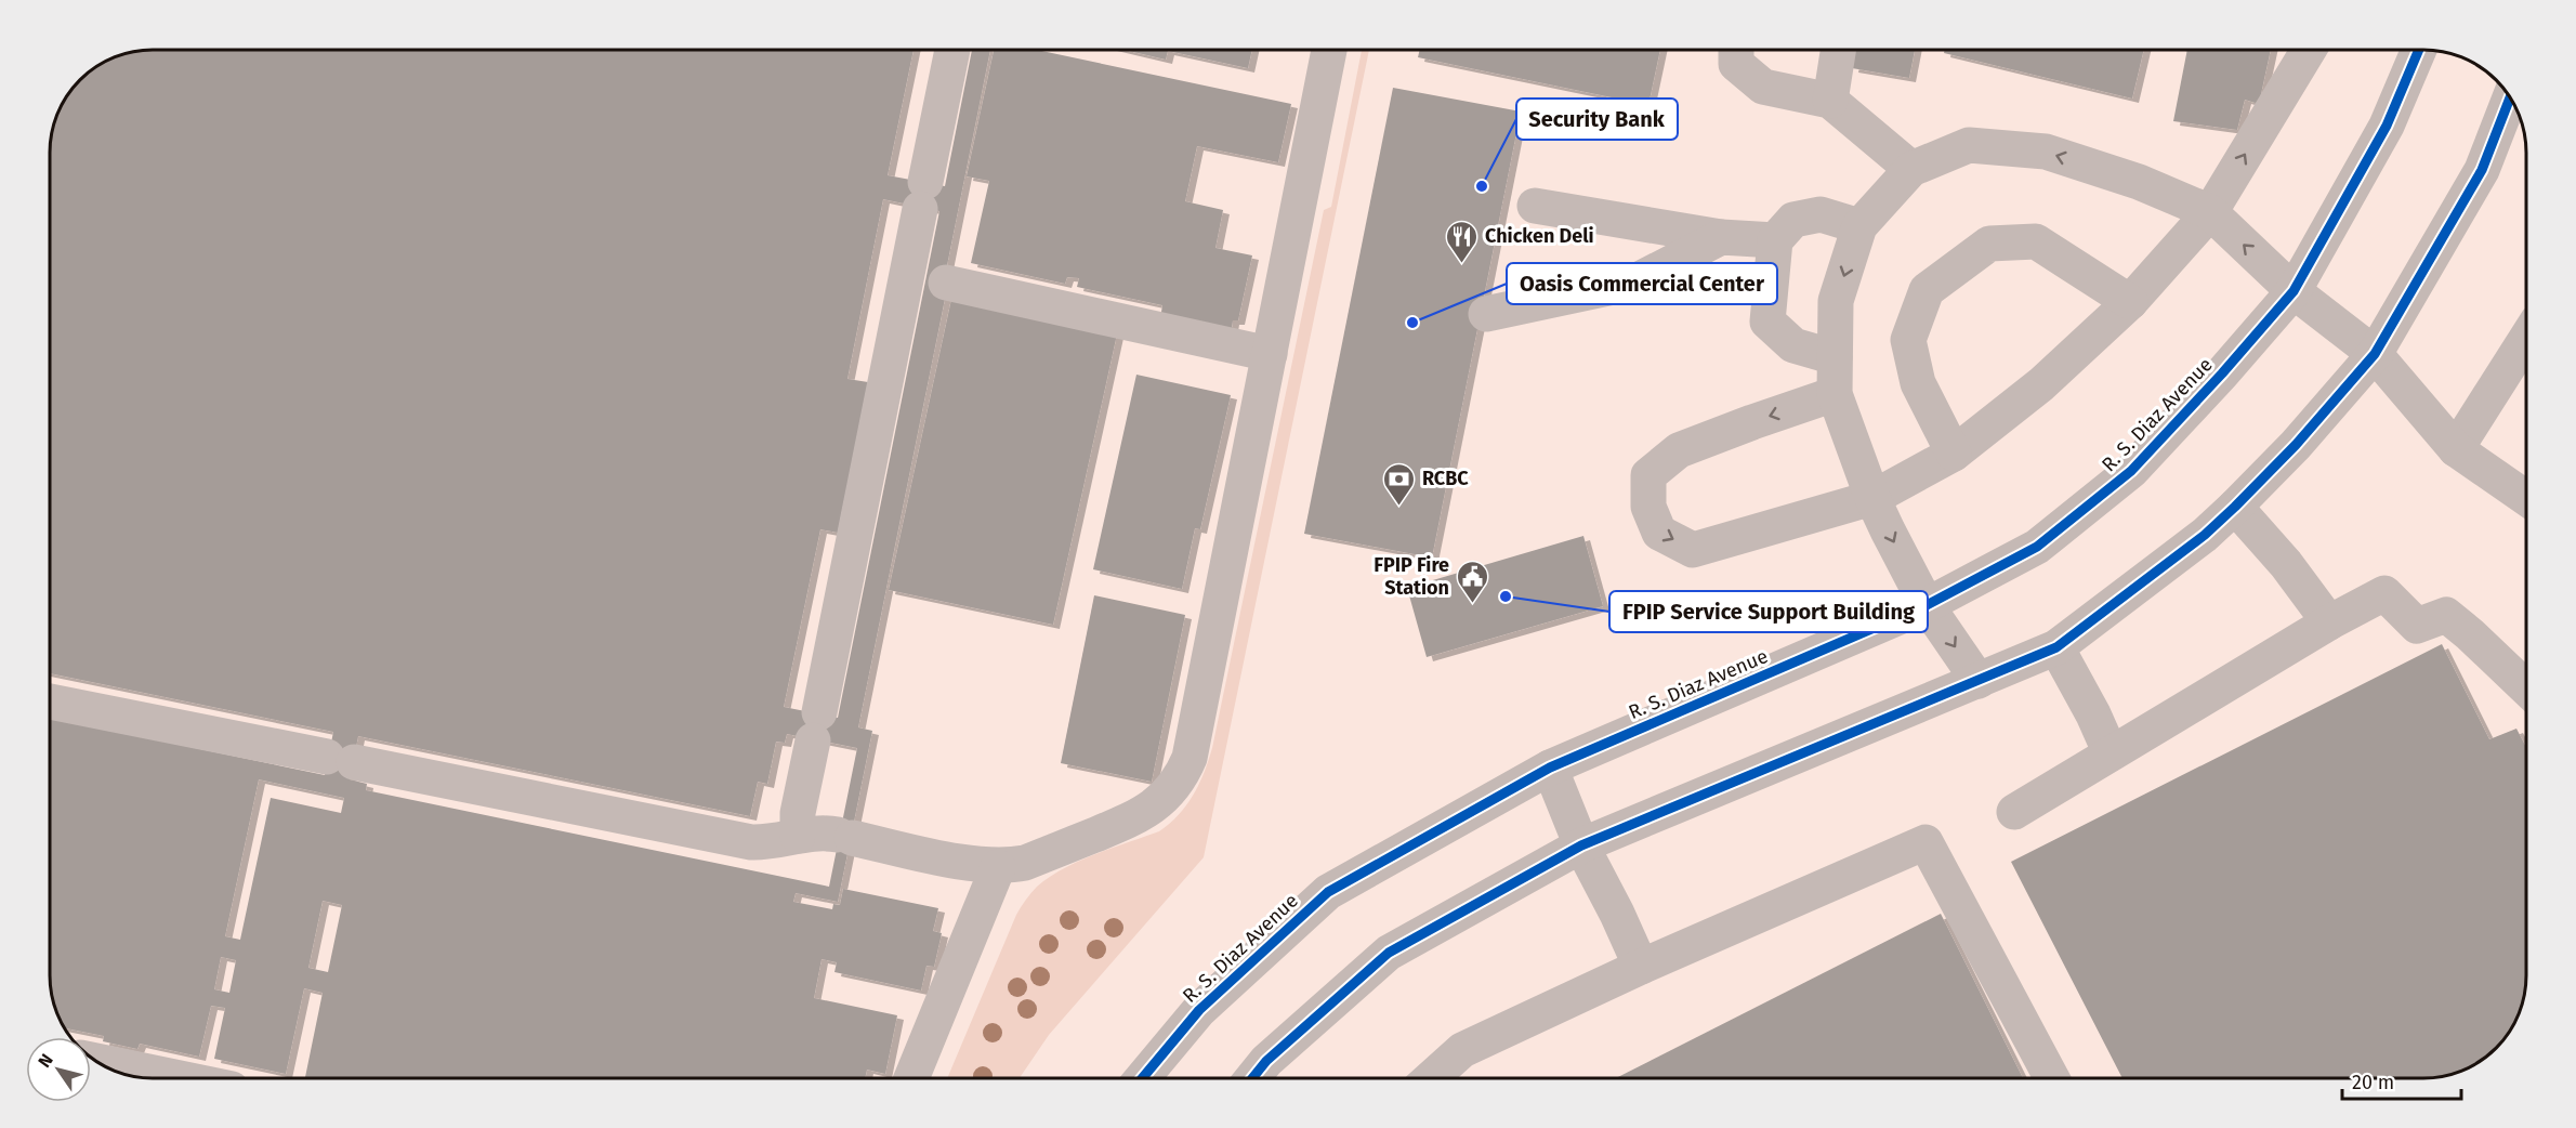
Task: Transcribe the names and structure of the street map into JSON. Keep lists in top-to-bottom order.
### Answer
{
  "streets": {
    "street": ["R. S. Diaz Avenue"]
  },
  "places": {
    "other": ["Security Bank", "Oasis Commercial Center", "FPIP Service Support Building"],
    "restaurant": ["Chicken Deli"],
    "bank": ["RCBC"],
    "public building": ["FPIP Fire Station"]
  },
  "scale_bar": "20 m",
  "north": "top left"
}
